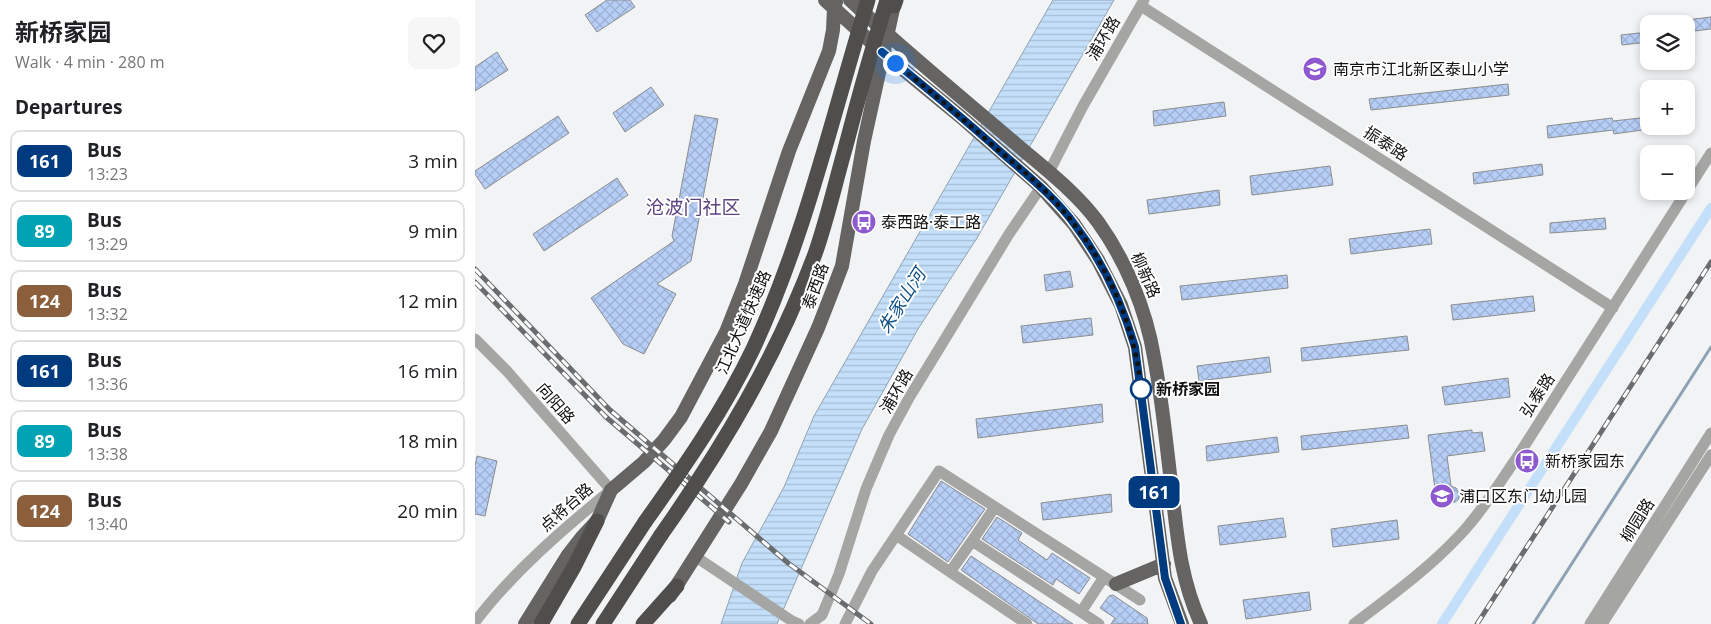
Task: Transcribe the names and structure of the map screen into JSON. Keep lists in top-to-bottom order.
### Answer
{
  "streets": {
    "highway": ["江北大道快速路"],
    "main road": ["柳新路", "泰西路", "点将台路"],
    "street": [
      "浦环路",
      "振泰路",
      "弘泰路",
      "向阳路",
      "柳园路"
    ]
  },
  "crossings": [
    ["浦环路", "振泰路"],
    ["浦环路", "柳新路"],
    ["振泰路", "弘泰路"],
    ["柳新路", "泰西路"],
    ["向阳路", "点将台路"]
  ],
  "districts": ["沧波门社区"],
  "water": ["朱家山河"],
  "places": {
    "school or university": ["南京市江北新区泰山小学", "浦口区东门幼儿园"],
    "bus stop": ["泰西路·泰工路", "新桥家园东"],
    "other": ["新桥家园"]
  },
  "lines": ["bus line 161"],
  "page": {
    "heading": [
      ["新桥家园", "Walk · 4 min · 280 m"],
      "Departures"
    ],
    "on_map": "161",
    "map_buttons": ["+", "−"],
    "list": [
      {
        "mark": "161",
        "name": "Bus",
        "note": "13:23",
        "value": "3 min"
      },
      {
        "mark": "89",
        "name": "Bus",
        "note": "13:29",
        "value": "9 min"
      },
      {
        "mark": "124",
        "name": "Bus",
        "note": "13:32",
        "value": "12 min"
      },
      {
        "mark": "161",
        "name": "Bus",
        "note": "13:36",
        "value": "16 min"
      },
      {
        "mark": "89",
        "name": "Bus",
        "note": "13:38",
        "value": "18 min"
      },
      {
        "mark": "124",
        "name": "Bus",
        "note": "13:40",
        "value": "20 min"
      }
    ]
  }
}
